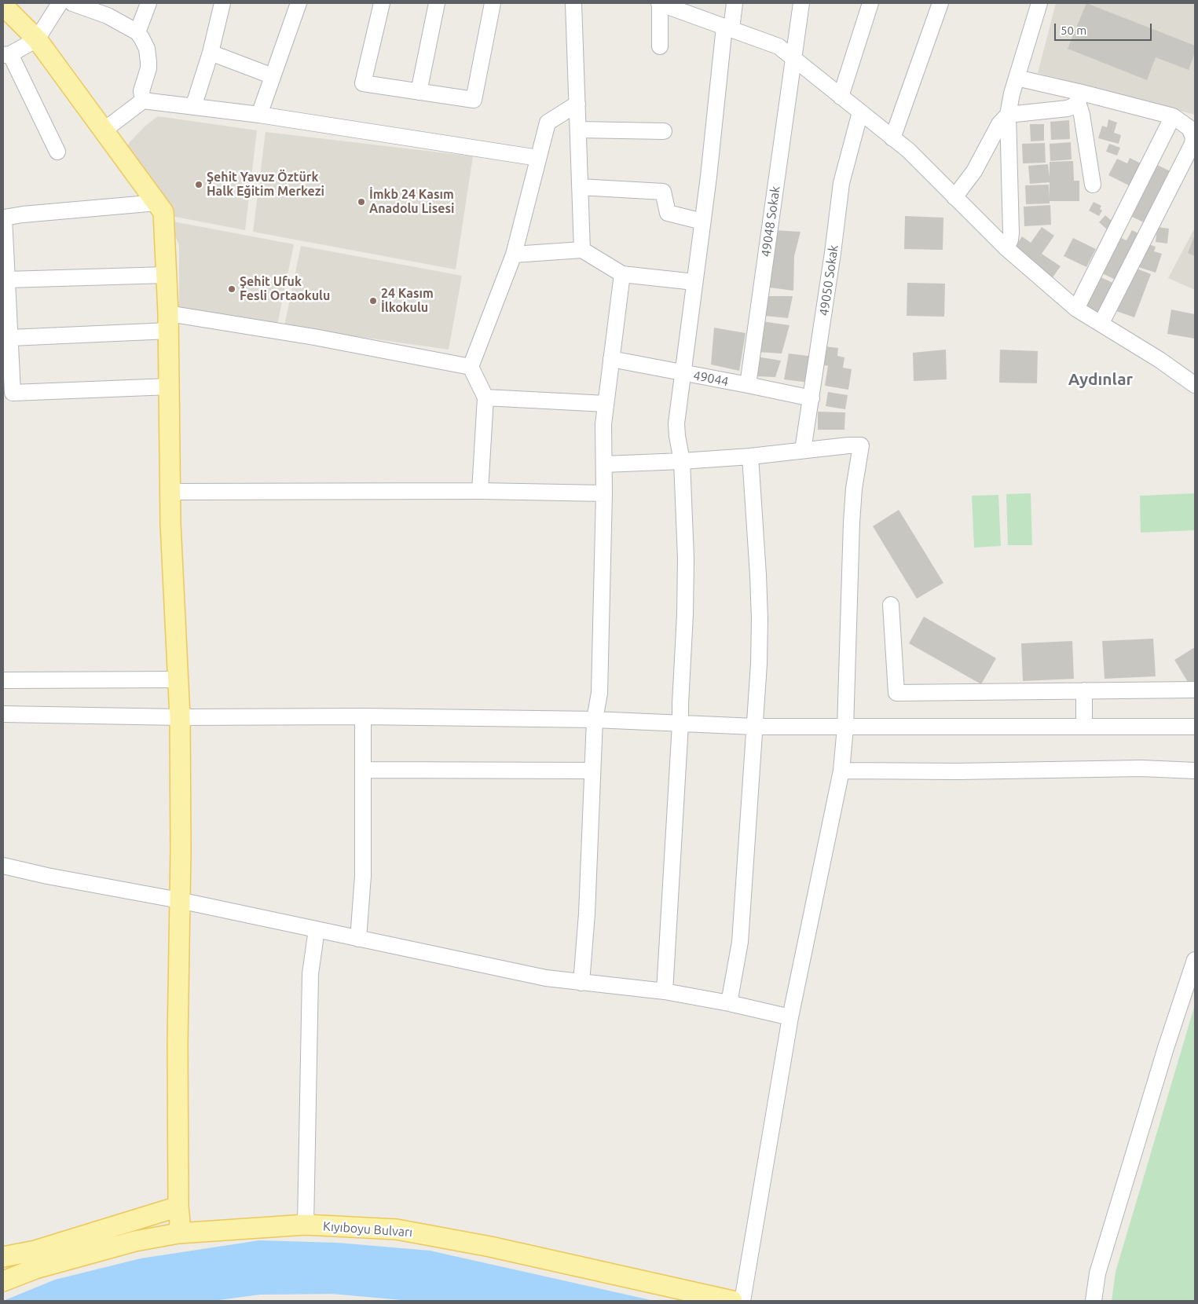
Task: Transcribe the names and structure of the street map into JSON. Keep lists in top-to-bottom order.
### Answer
{
  "streets": {
    "main road": ["Kıyıboyu Bulvarı"],
    "street": ["49048 Sokak", "49050 Sokak", "49044"]
  },
  "crossings": [
    ["49048 Sokak", "49044"],
    ["49050 Sokak", "49044"]
  ],
  "districts": ["Aydınlar"],
  "places": [
    "Şehit Yavuz Öztürk Halk Eğitim Merkezi",
    "İmkb 24 Kasım Anadolu Lisesi",
    "Şehit Ufuk Fesli Ortaokulu",
    "24 Kasım İlkokulu"
  ],
  "scale_bar": "50 m"
}
